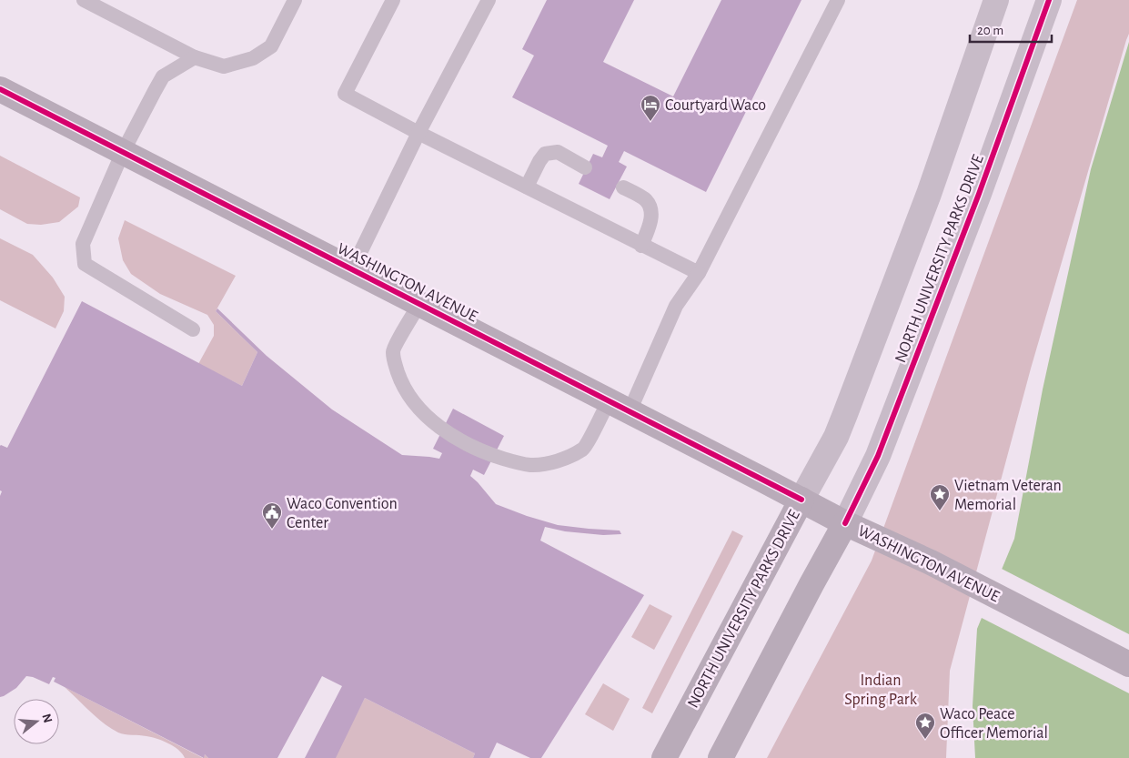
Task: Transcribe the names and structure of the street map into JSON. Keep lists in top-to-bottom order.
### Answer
{
  "streets": {
    "main road": ["NORTH UNIVERSITY PARKS DRIVE", "WASHINGTON AVENUE"]
  },
  "crossings": [
    ["NORTH UNIVERSITY PARKS DRIVE", "WASHINGTON AVENUE"]
  ],
  "parks": ["Indian Spring Park"],
  "places": {
    "hotel": ["Courtyard Waco"],
    "place": ["Vietnam Veteran Memorial", "Waco Peace Officer Memorial"],
    "public building": ["Waco Convention Center"]
  },
  "scale_bar": "20 m",
  "north": "right"
}
